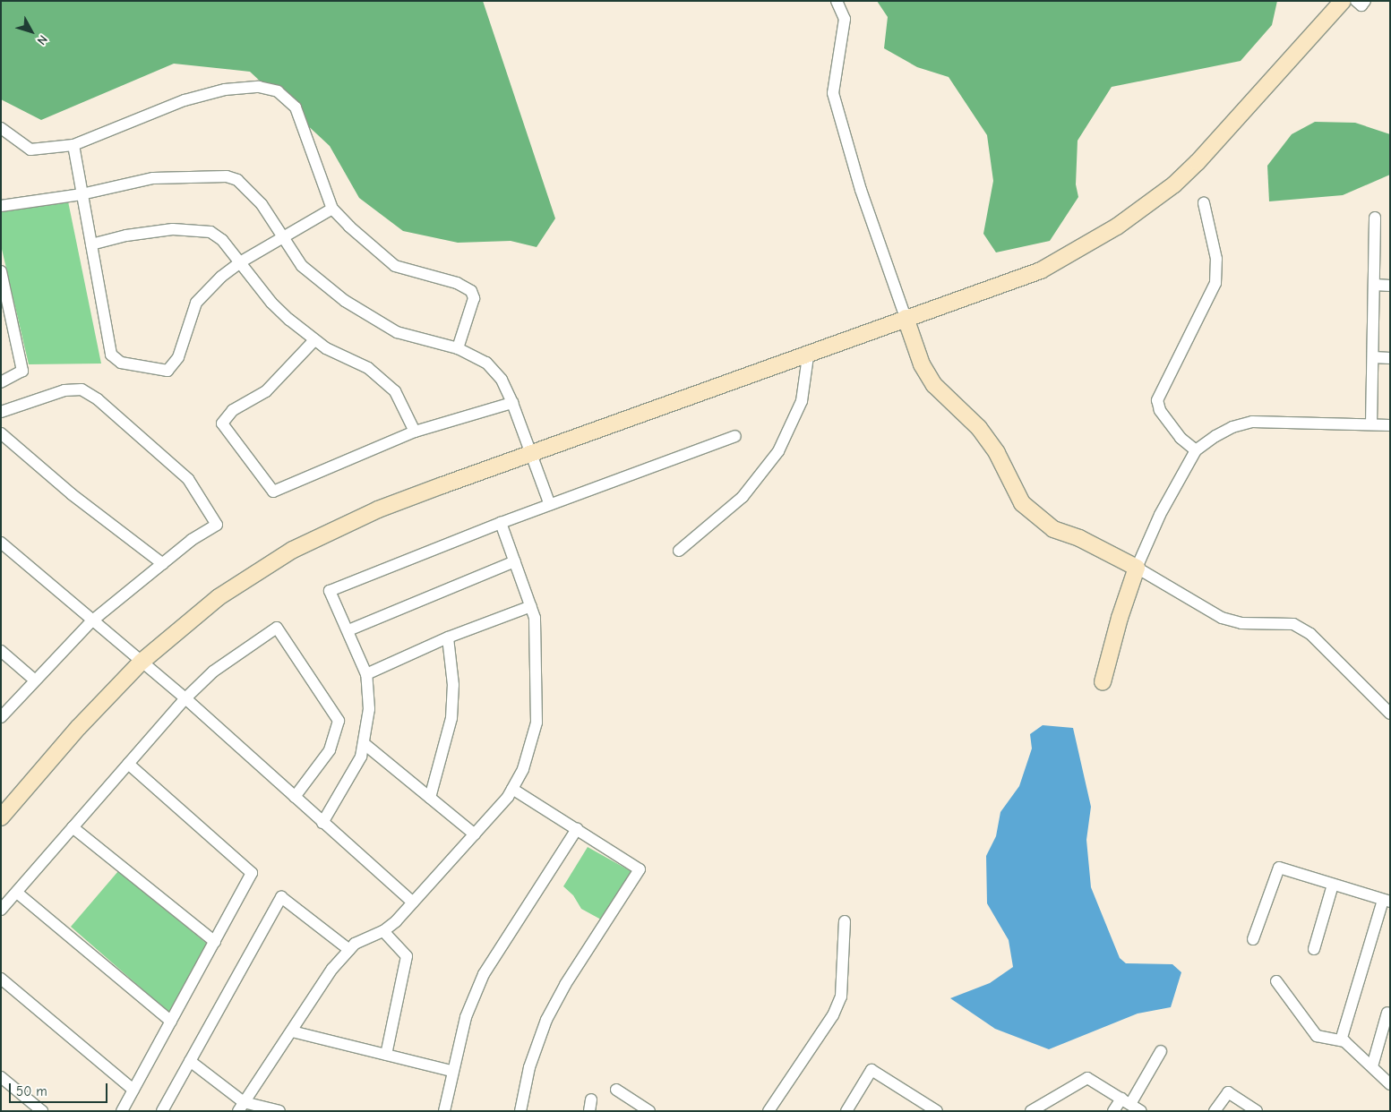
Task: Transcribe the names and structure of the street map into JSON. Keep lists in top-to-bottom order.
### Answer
{
  "scale_bar": "50 m",
  "north": "bottom right"
}
